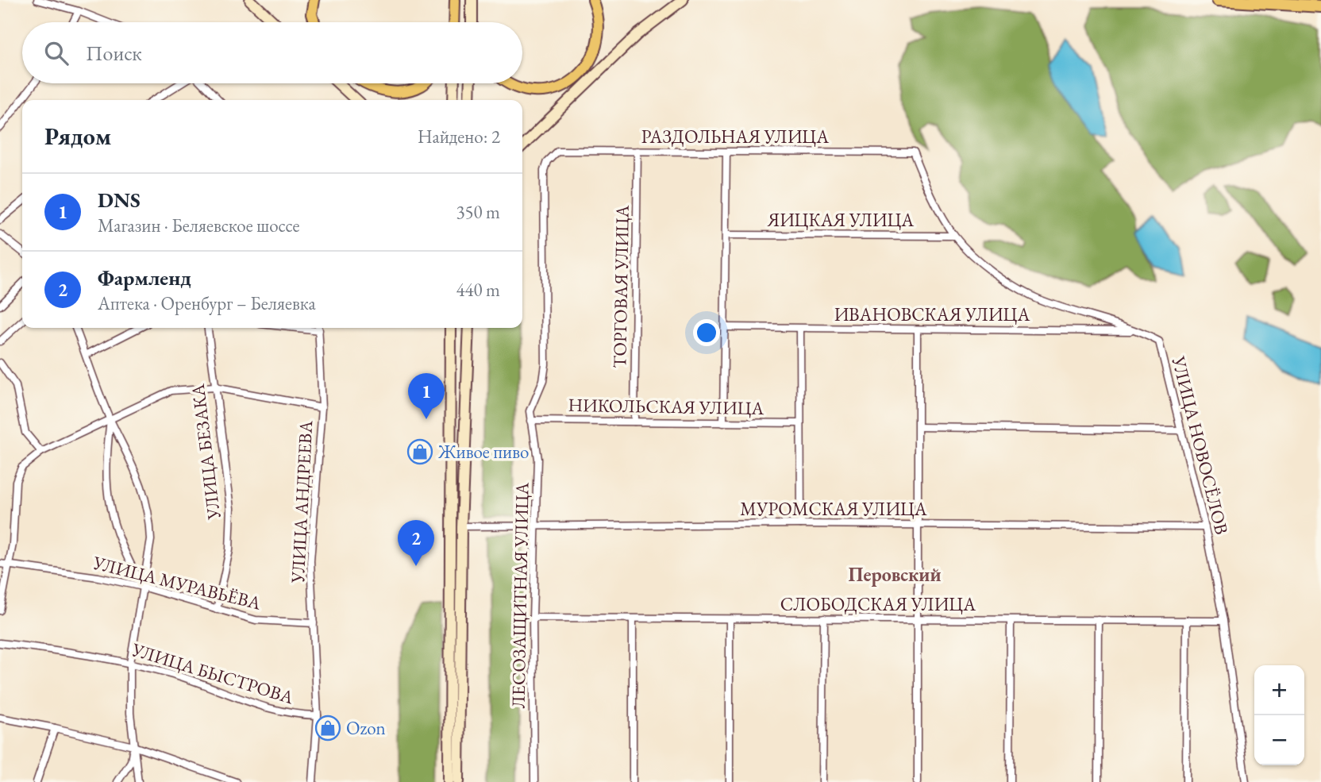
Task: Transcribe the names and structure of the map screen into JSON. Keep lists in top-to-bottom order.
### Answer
{
  "streets": {
    "street": [
      "РАЗДОЛЬНАЯ УЛИЦА",
      "ЯИЦКАЯ УЛИЦА",
      "ТОРГОВАЯ УЛИЦА",
      "ИВАНОВСКАЯ УЛИЦА",
      "НИКОЛЬСКАЯ УЛИЦА",
      "УЛИЦА НОВОСЁЛОВ",
      "УЛИЦА БЕЗАКА",
      "УЛИЦА АНДРЕЕВА",
      "МУРОМСКАЯ УЛИЦА",
      "УЛИЦА МУРАВЬЁВА",
      "ЛЕСОЗАЩИТНАЯ УЛИЦА",
      "СЛОБОДСКАЯ УЛИЦА",
      "УЛИЦА БЫСТРОВА"
    ]
  },
  "crossings": [
    ["РАЗДОЛЬНАЯ УЛИЦА", "ТОРГОВАЯ УЛИЦА"],
    ["РАЗДОЛЬНАЯ УЛИЦА", "УЛИЦА НОВОСЁЛОВ"],
    ["РАЗДОЛЬНАЯ УЛИЦА", "ЛЕСОЗАЩИТНАЯ УЛИЦА"],
    ["ЯИЦКАЯ УЛИЦА", "УЛИЦА НОВОСЁЛОВ"],
    ["ТОРГОВАЯ УЛИЦА", "НИКОЛЬСКАЯ УЛИЦА"],
    ["ИВАНОВСКАЯ УЛИЦА", "УЛИЦА НОВОСЁЛОВ"],
    ["НИКОЛЬСКАЯ УЛИЦА", "ЛЕСОЗАЩИТНАЯ УЛИЦА"],
    ["УЛИЦА НОВОСЁЛОВ", "МУРОМСКАЯ УЛИЦА"],
    ["УЛИЦА НОВОСЁЛОВ", "СЛОБОДСКАЯ УЛИЦА"],
    ["УЛИЦА БЕЗАКА", "УЛИЦА МУРАВЬЁВА"],
    ["УЛИЦА АНДРЕЕВА", "УЛИЦА МУРАВЬЁВА"],
    ["УЛИЦА АНДРЕЕВА", "УЛИЦА БЫСТРОВА"],
    ["МУРОМСКАЯ УЛИЦА", "ЛЕСОЗАЩИТНАЯ УЛИЦА"],
    ["ЛЕСОЗАЩИТНАЯ УЛИЦА", "СЛОБОДСКАЯ УЛИЦА"]
  ],
  "districts": ["Перовский"],
  "places": {
    "shop": ["Живое пиво", "Ozon"]
  },
  "page": {
    "search": "Поиск",
    "heading": ["Рядом", "Найдено: 2"],
    "list": [
      {
        "mark": "1",
        "name": "DNS",
        "note": "Магазин · Беляевское шоссе",
        "value": "350 m"
      },
      {
        "mark": "2",
        "name": "Фармленд",
        "note": "Аптека · Оренбург – Беляевка",
        "value": "440 m"
      }
    ],
    "pins": ["1", "2"],
    "map_buttons": ["+", "−"]
  }
}
